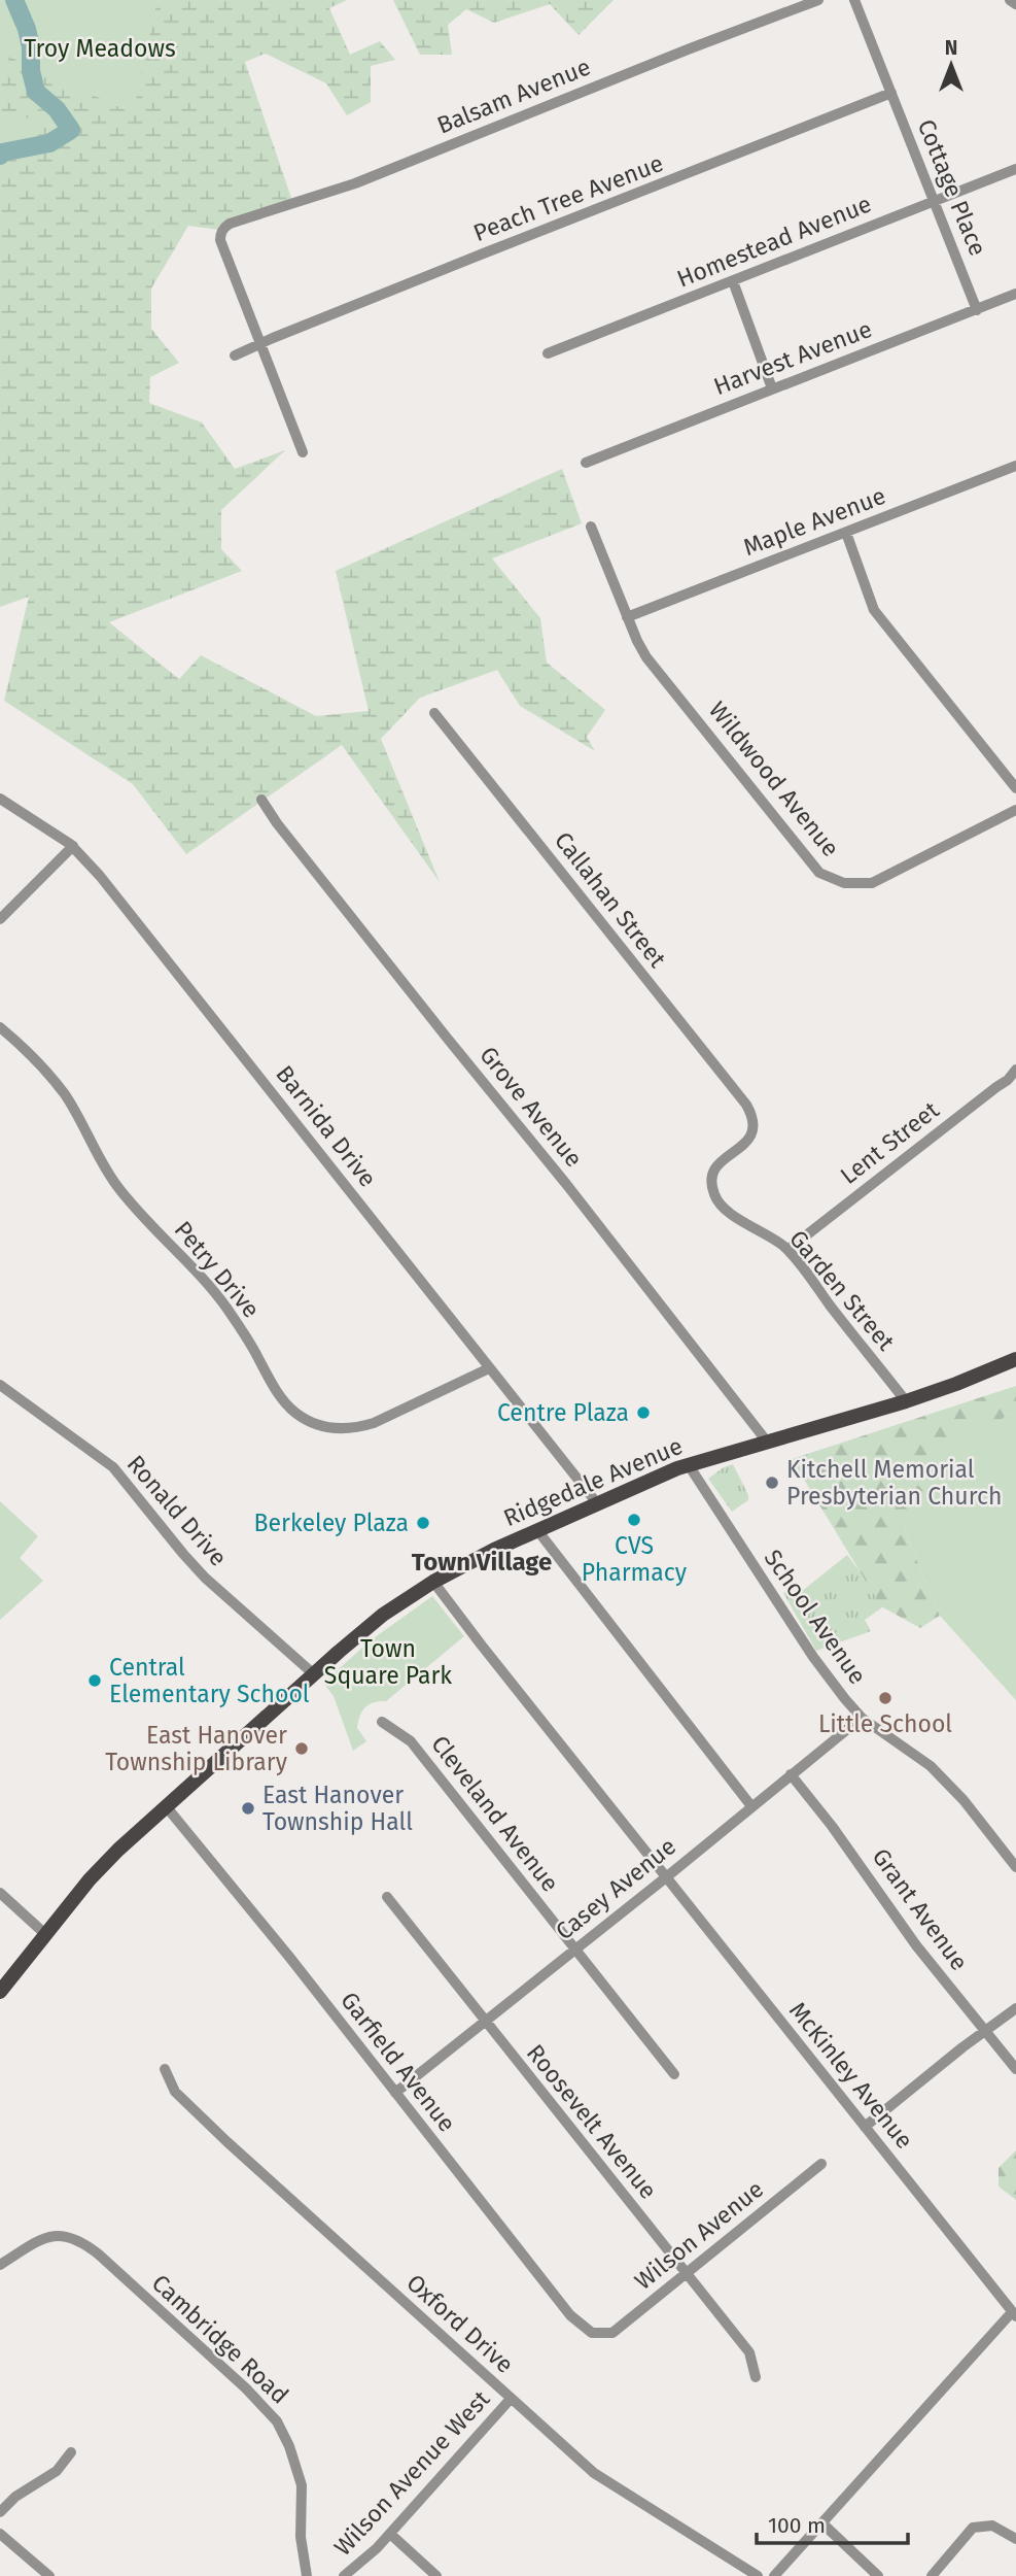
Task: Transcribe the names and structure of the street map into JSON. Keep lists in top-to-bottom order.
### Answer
{
  "streets": {
    "main road": ["Ridgedale Avenue"],
    "street": [
      "Balsam Avenue",
      "Cottage Place",
      "Peach Tree Avenue",
      "Homestead Avenue",
      "Harvest Avenue",
      "Maple Avenue",
      "Wildwood Avenue",
      "Callahan Street",
      "Grove Avenue",
      "Barnida Drive",
      "Lent Street",
      "Petry Drive",
      "Garden Street",
      "Ronald Drive",
      "School Avenue",
      "Cleveland Avenue",
      "Casey Avenue",
      "Grant Avenue",
      "Garfield Avenue",
      "McKinley Avenue",
      "Roosevelt Avenue",
      "Wilson Avenue",
      "Oxford Drive",
      "Cambridge Road",
      "Wilson Avenue West"
    ]
  },
  "crossings": [
    ["Balsam Avenue", "Peach Tree Avenue"],
    ["Cottage Place", "Peach Tree Avenue"],
    ["Cottage Place", "Homestead Avenue"],
    ["Cottage Place", "Harvest Avenue"],
    ["Maple Avenue", "Wildwood Avenue"],
    ["Callahan Street", "Garden Street"],
    ["Grove Avenue", "Ridgedale Avenue"],
    ["Barnida Drive", "Petry Drive"],
    ["Barnida Drive", "Ridgedale Avenue"],
    ["Lent Street", "Garden Street"],
    ["Garden Street", "Ridgedale Avenue"],
    ["Ridgedale Avenue", "Ronald Drive"],
    ["Ridgedale Avenue", "School Avenue"],
    ["Ridgedale Avenue", "Garfield Avenue"],
    ["Ridgedale Avenue", "McKinley Avenue"],
    ["School Avenue", "Casey Avenue"],
    ["Cleveland Avenue", "Casey Avenue"],
    ["Casey Avenue", "Grant Avenue"],
    ["Casey Avenue", "Garfield Avenue"],
    ["Casey Avenue", "McKinley Avenue"],
    ["Casey Avenue", "Roosevelt Avenue"],
    ["Garfield Avenue", "Wilson Avenue"],
    ["Roosevelt Avenue", "Wilson Avenue"],
    ["Oxford Drive", "Wilson Avenue West"]
  ],
  "districts": ["Town Village"],
  "parks": ["Troy Meadows", "Town Square Park"],
  "places": [
    "Centre Plaza",
    "Kitchell Memorial Presbyterian Church",
    "CVS Pharmacy",
    "Berkeley Plaza",
    "Central Elementary School",
    "Little School",
    "East Hanover Township Library",
    "East Hanover Township Hall"
  ],
  "scale_bar": "100 m",
  "north": "top"
}
